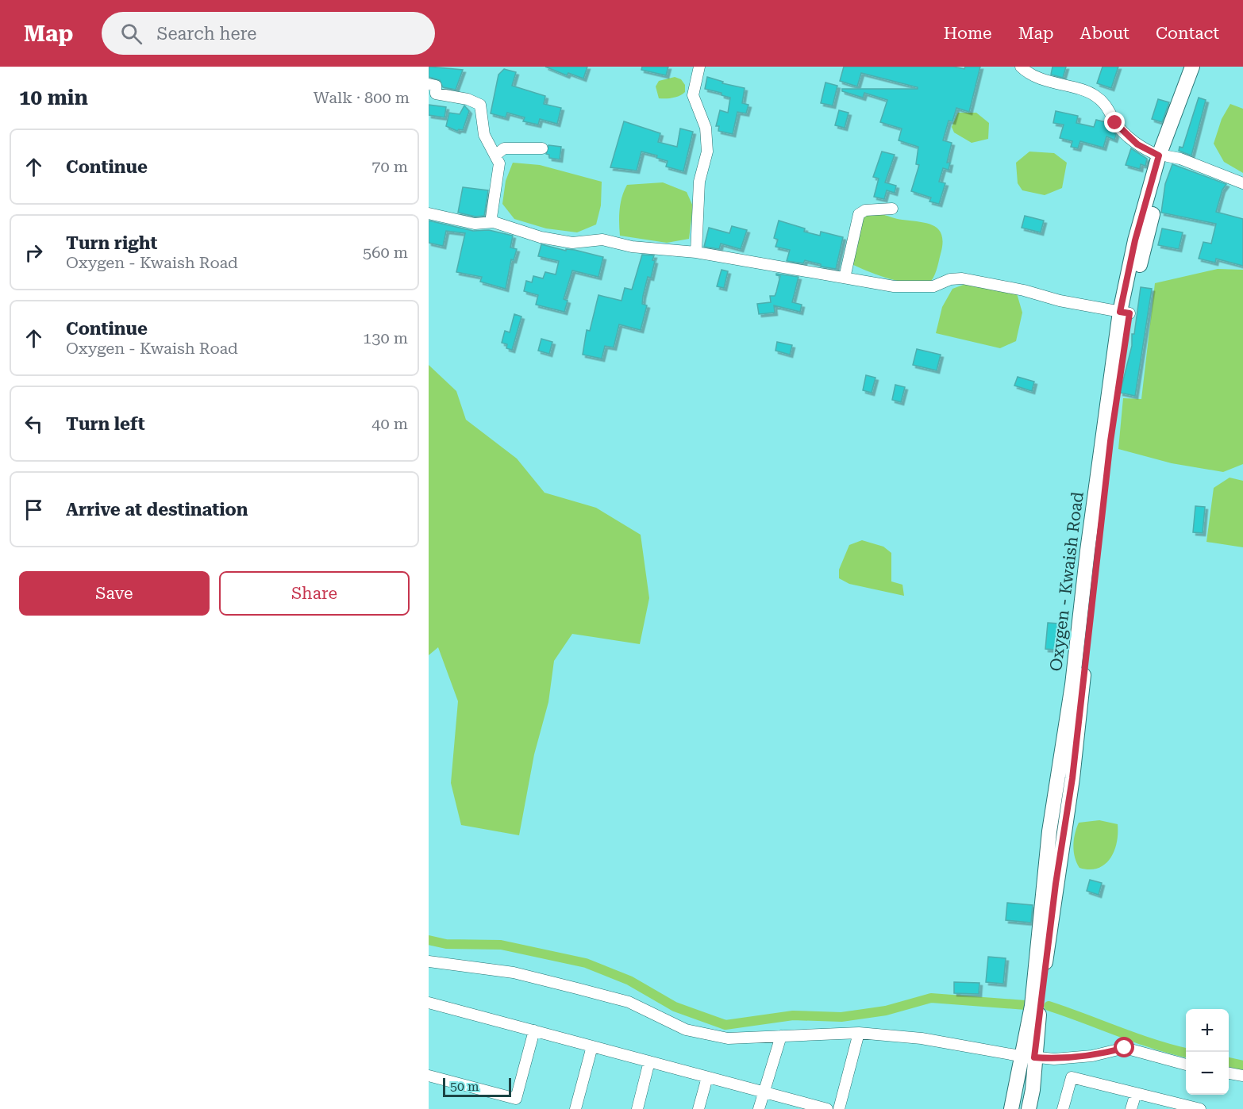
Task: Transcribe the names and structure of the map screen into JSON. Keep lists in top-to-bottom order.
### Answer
{
  "streets": {
    "main road": ["Oxygen - Kwaish Road"]
  },
  "scale_bar": "50 m",
  "page": {
    "header": "Map",
    "search": "Search here",
    "nav": [
      "Home",
      "Map",
      "About",
      "Contact"
    ],
    "heading": ["10 min", "Walk · 800 m"],
    "list": [
      ["Continue", "70 m"],
      ["Turn right", "Oxygen - Kwaish Road", "560 m"],
      ["Continue", "Oxygen - Kwaish Road", "130 m"],
      ["Turn left", "40 m"],
      "Arrive at destination"
    ],
    "buttons": ["Save", "Share"],
    "map_buttons": ["+", "−"],
    "scale": "50 m"
  }
}
